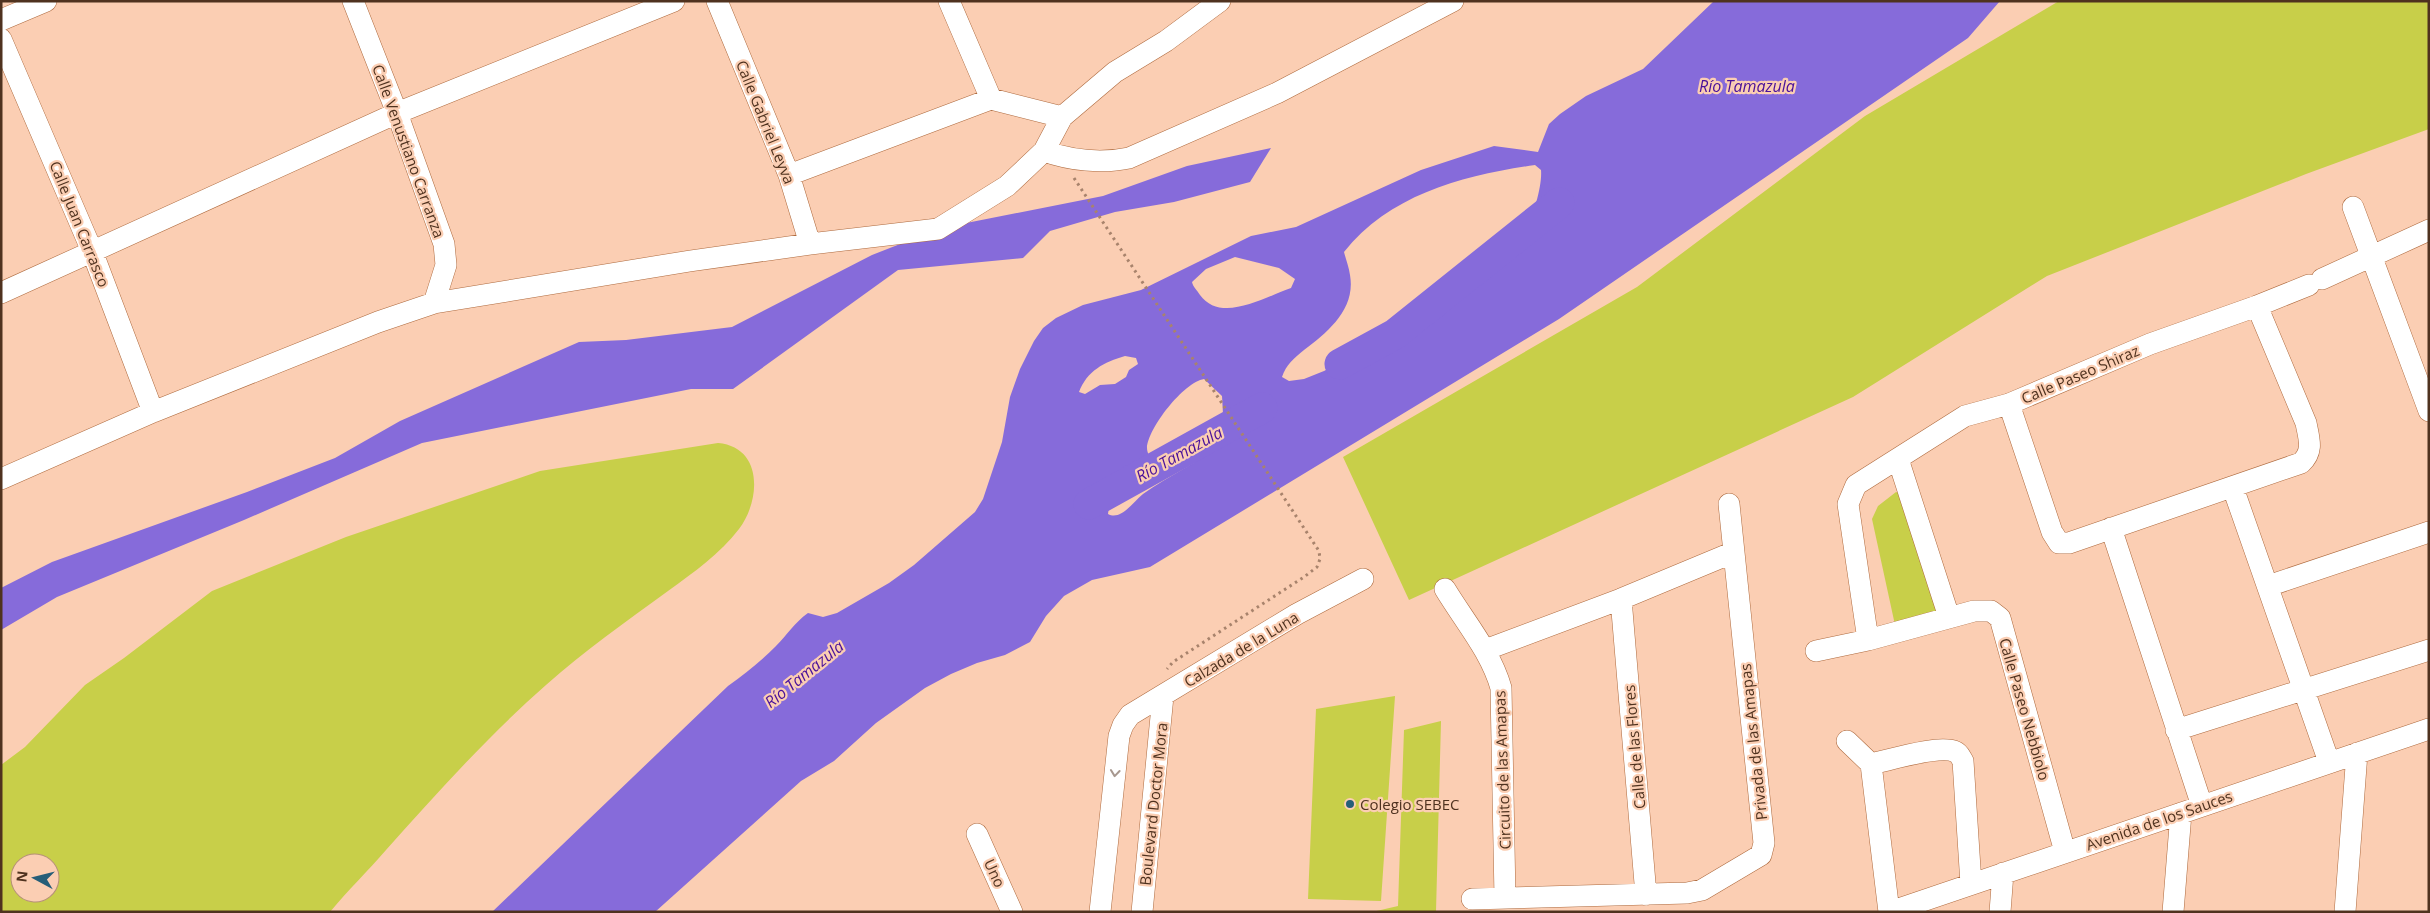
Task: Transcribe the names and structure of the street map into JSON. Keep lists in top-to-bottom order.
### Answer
{
  "streets": {
    "street": [
      "Calle Gabriel Leyva",
      "Calle Venustiano Carranza",
      "Calle Juan Carrasco",
      "Calle Paseo Shiraz",
      "Calzada de la Luna",
      "Calle Paseo Nebbiolo",
      "Privada de las Amapas",
      "Calle de las Flores",
      "Circuito de las Amapas",
      "Boulevard Doctor Mora",
      "Avenida de los Sauces",
      "Uno"
    ]
  },
  "crossings": [
    ["Calzada de la Luna", "Boulevard Doctor Mora"],
    ["Calle Paseo Nebbiolo", "Avenida de los Sauces"],
    ["Privada de las Amapas", "Calle de las Flores"]
  ],
  "one_way": ["Calzada de la Luna"],
  "water": ["Río Tamazula"],
  "places": ["Colegio SEBEC"],
  "north": "left"
}
